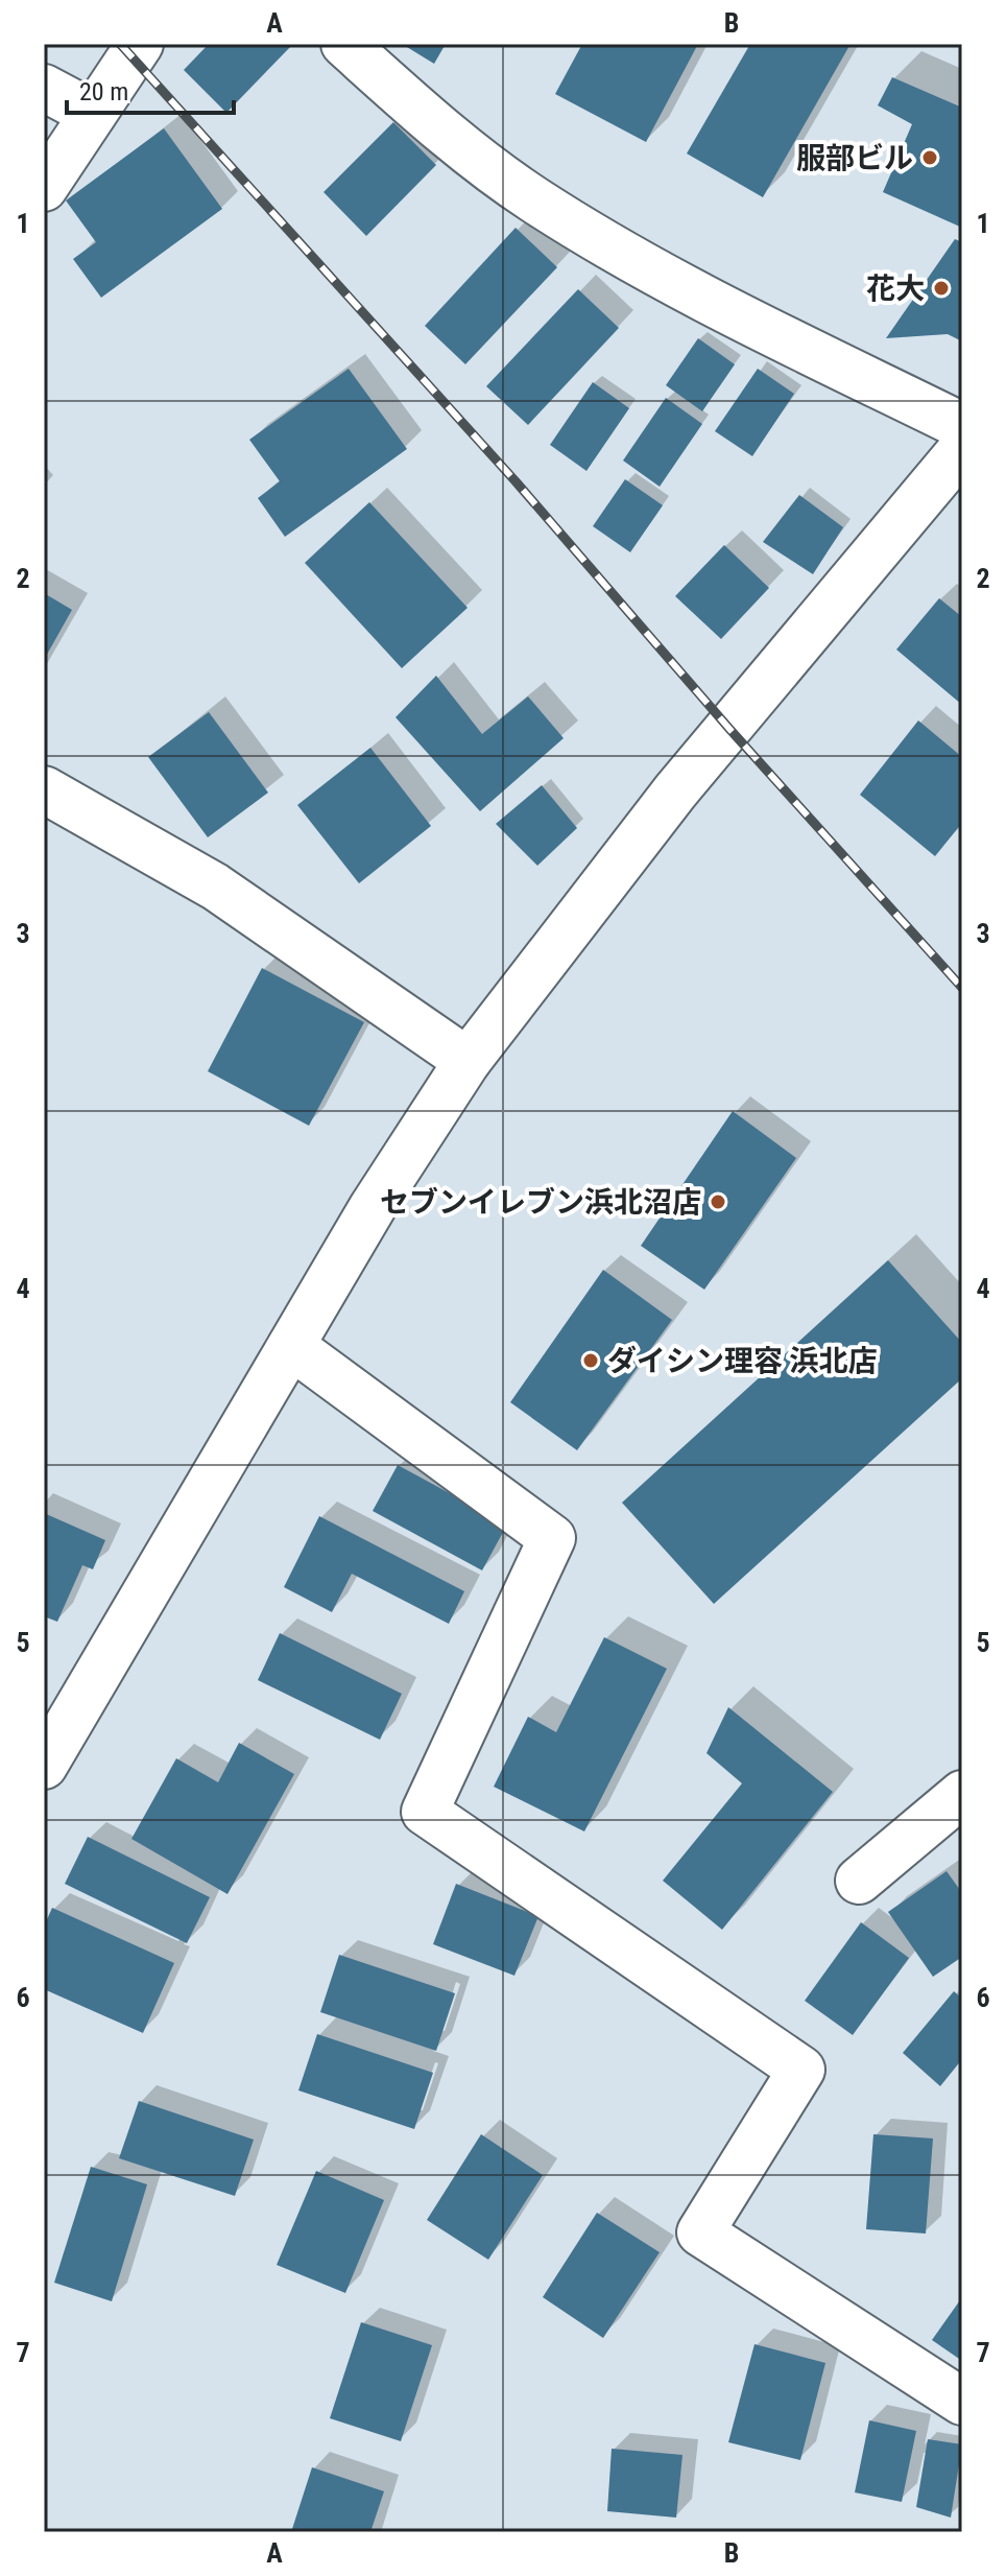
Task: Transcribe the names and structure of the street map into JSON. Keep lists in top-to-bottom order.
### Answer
{
  "places": [
    "服部ビル",
    "花大",
    "セブンイレブン浜北沼店",
    "ダイシン理容 浜北店"
  ],
  "scale_bar": "20 m",
  "grid": {
    "columns": ["A", "B"],
    "rows": [
      "1",
      "2",
      "3",
      "4",
      "5",
      "6",
      "7"
    ]
  }
}
